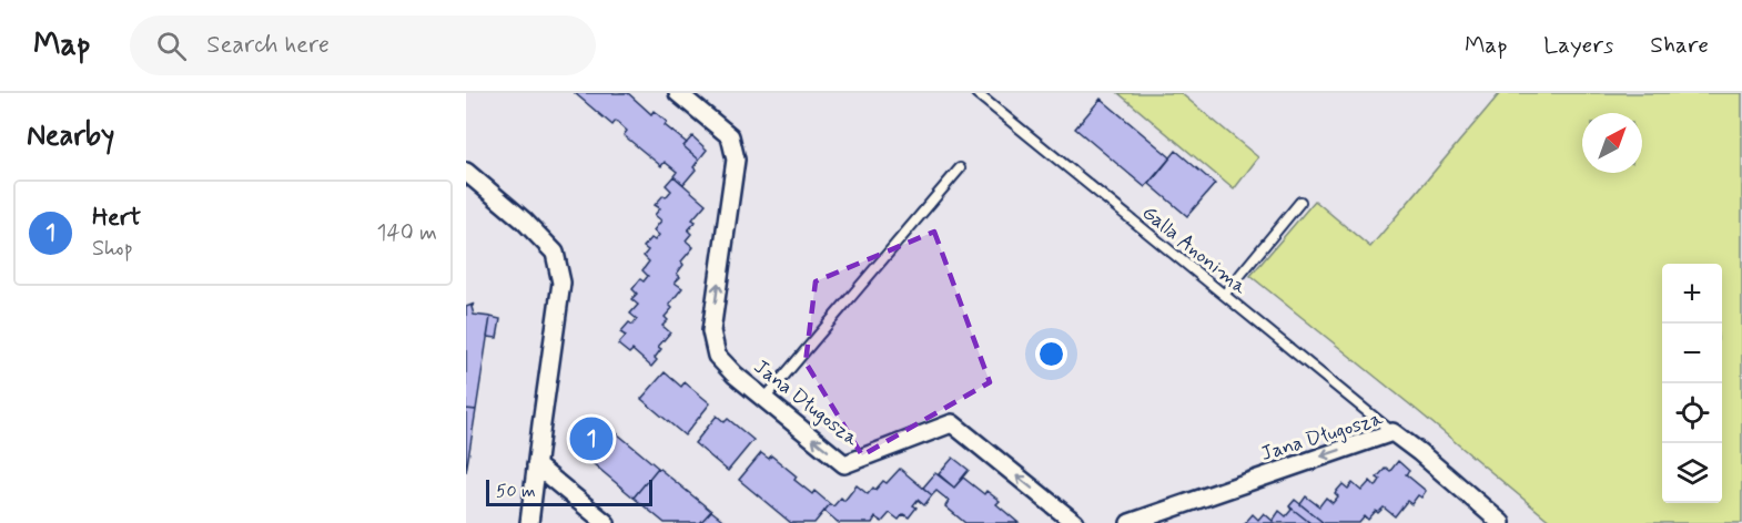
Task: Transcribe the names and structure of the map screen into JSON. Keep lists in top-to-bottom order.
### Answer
{
  "streets": {
    "street": ["Jana Długosza"],
    "lane": ["Galla Anonima"]
  },
  "crossings": [
    ["Galla Anonima", "Jana Długosza"]
  ],
  "scale_bar": "50 m",
  "north": "top right",
  "page": {
    "header": "Map",
    "search": "Search here",
    "nav": ["Map", "Layers", "Share"],
    "heading": "Nearby",
    "list": [
      {
        "mark": "1",
        "name": "Hert",
        "note": "Shop",
        "value": "140 m"
      }
    ],
    "map_buttons": ["+", "−"],
    "pins": "1",
    "scale": "50 m"
  }
}
